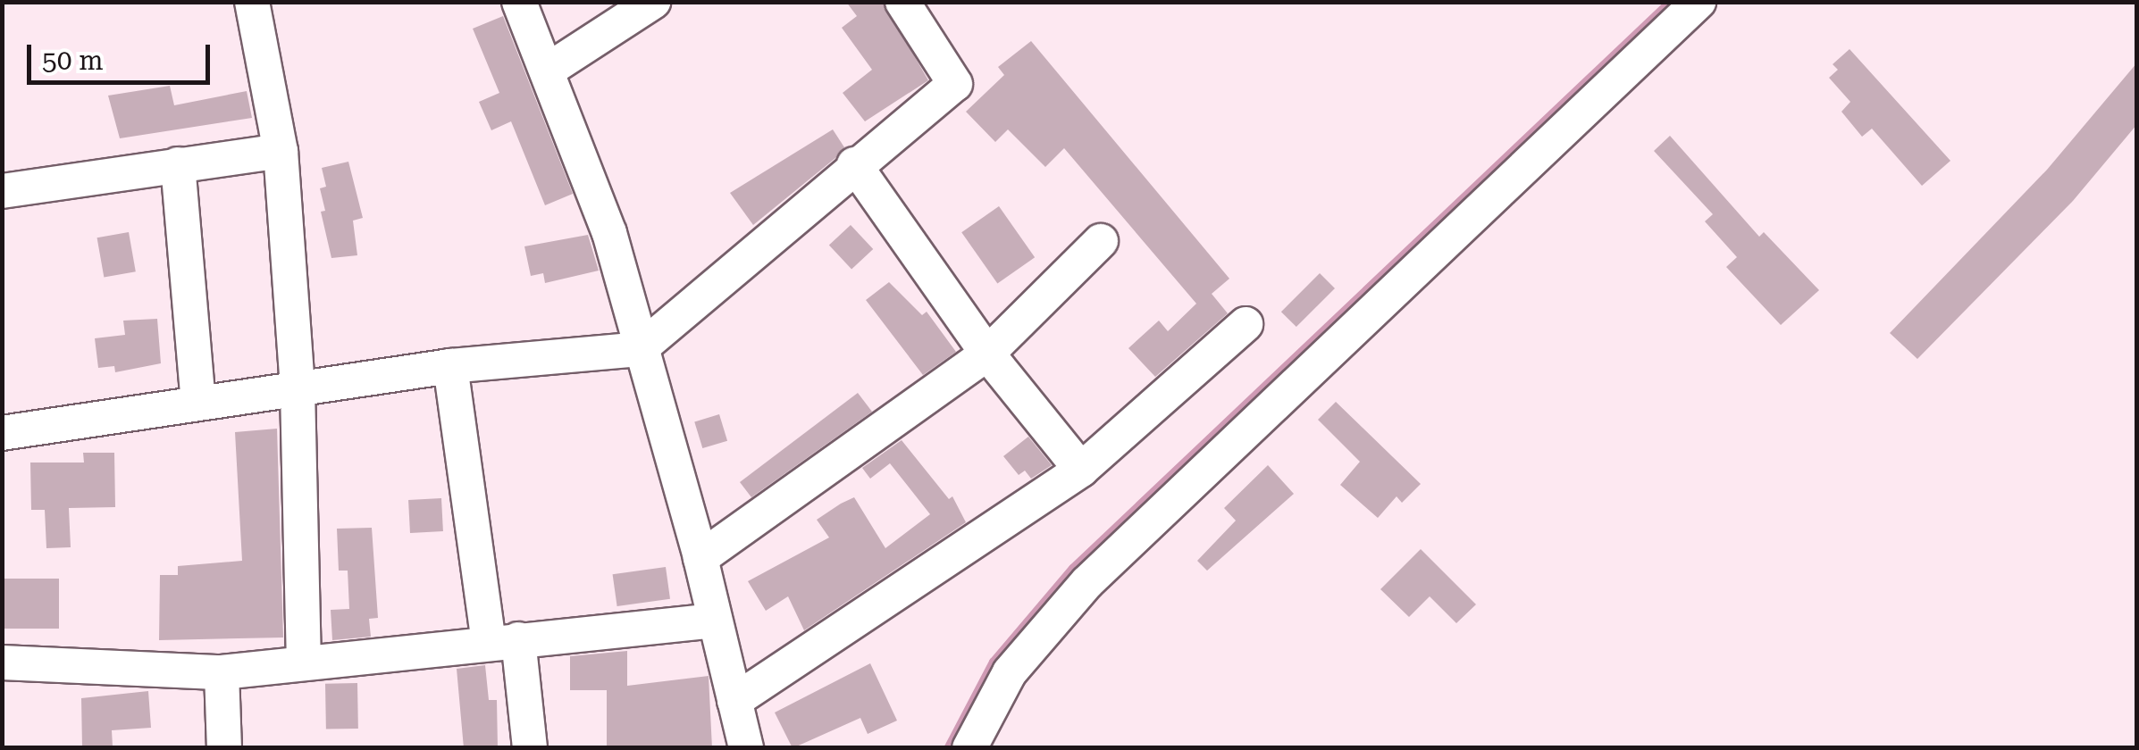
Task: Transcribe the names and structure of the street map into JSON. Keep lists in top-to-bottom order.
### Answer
{
  "scale_bar": "50 m"
}
